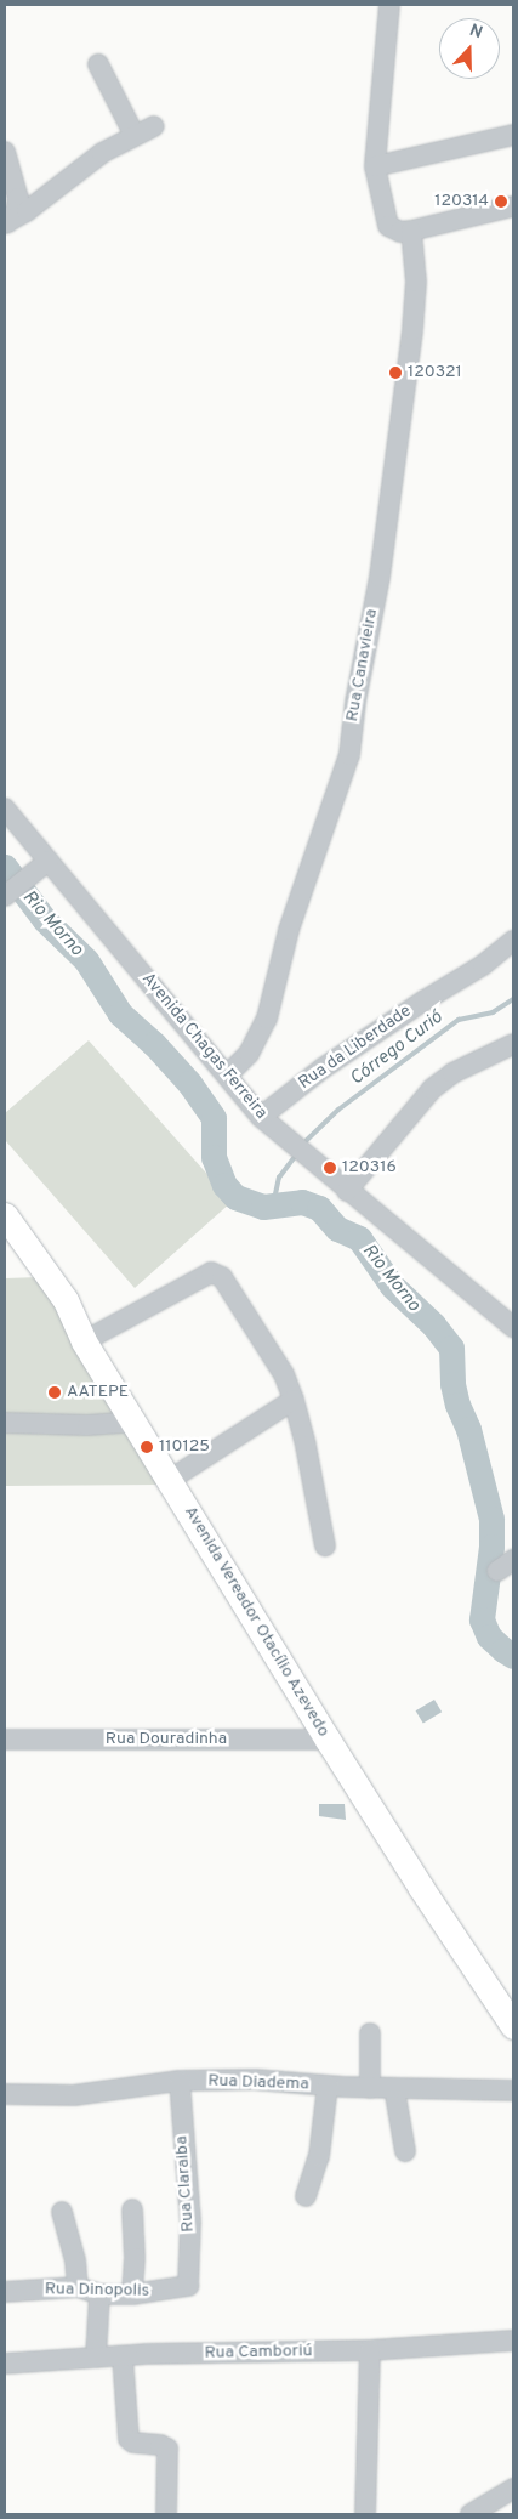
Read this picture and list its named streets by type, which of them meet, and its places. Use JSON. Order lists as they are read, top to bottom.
{
  "streets": {
    "main road": ["Avenida Vereador Otacílio Azevedo"],
    "street": [
      "Rua Canavieira",
      "Avenida Chagas Ferreira",
      "Rua da Liberdade",
      "Rua Douradinha",
      "Rua Diadema",
      "Rua Claraiba",
      "Rua Dinopolis",
      "Rua Camboriú"
    ]
  },
  "crossings": [
    ["Rua Canavieira", "Avenida Chagas Ferreira"],
    ["Avenida Chagas Ferreira", "Rua da Liberdade"],
    ["Avenida Vereador Otacílio Azevedo", "Rua Douradinha"],
    ["Rua Diadema", "Rua Claraiba"],
    ["Rua Claraiba", "Rua Dinopolis"]
  ],
  "water": ["Rio Morno", "Córrego Curió"],
  "places": [
    "120314",
    "120321",
    "120316",
    "AATEPE",
    "110125"
  ],
  "north": "top"
}
